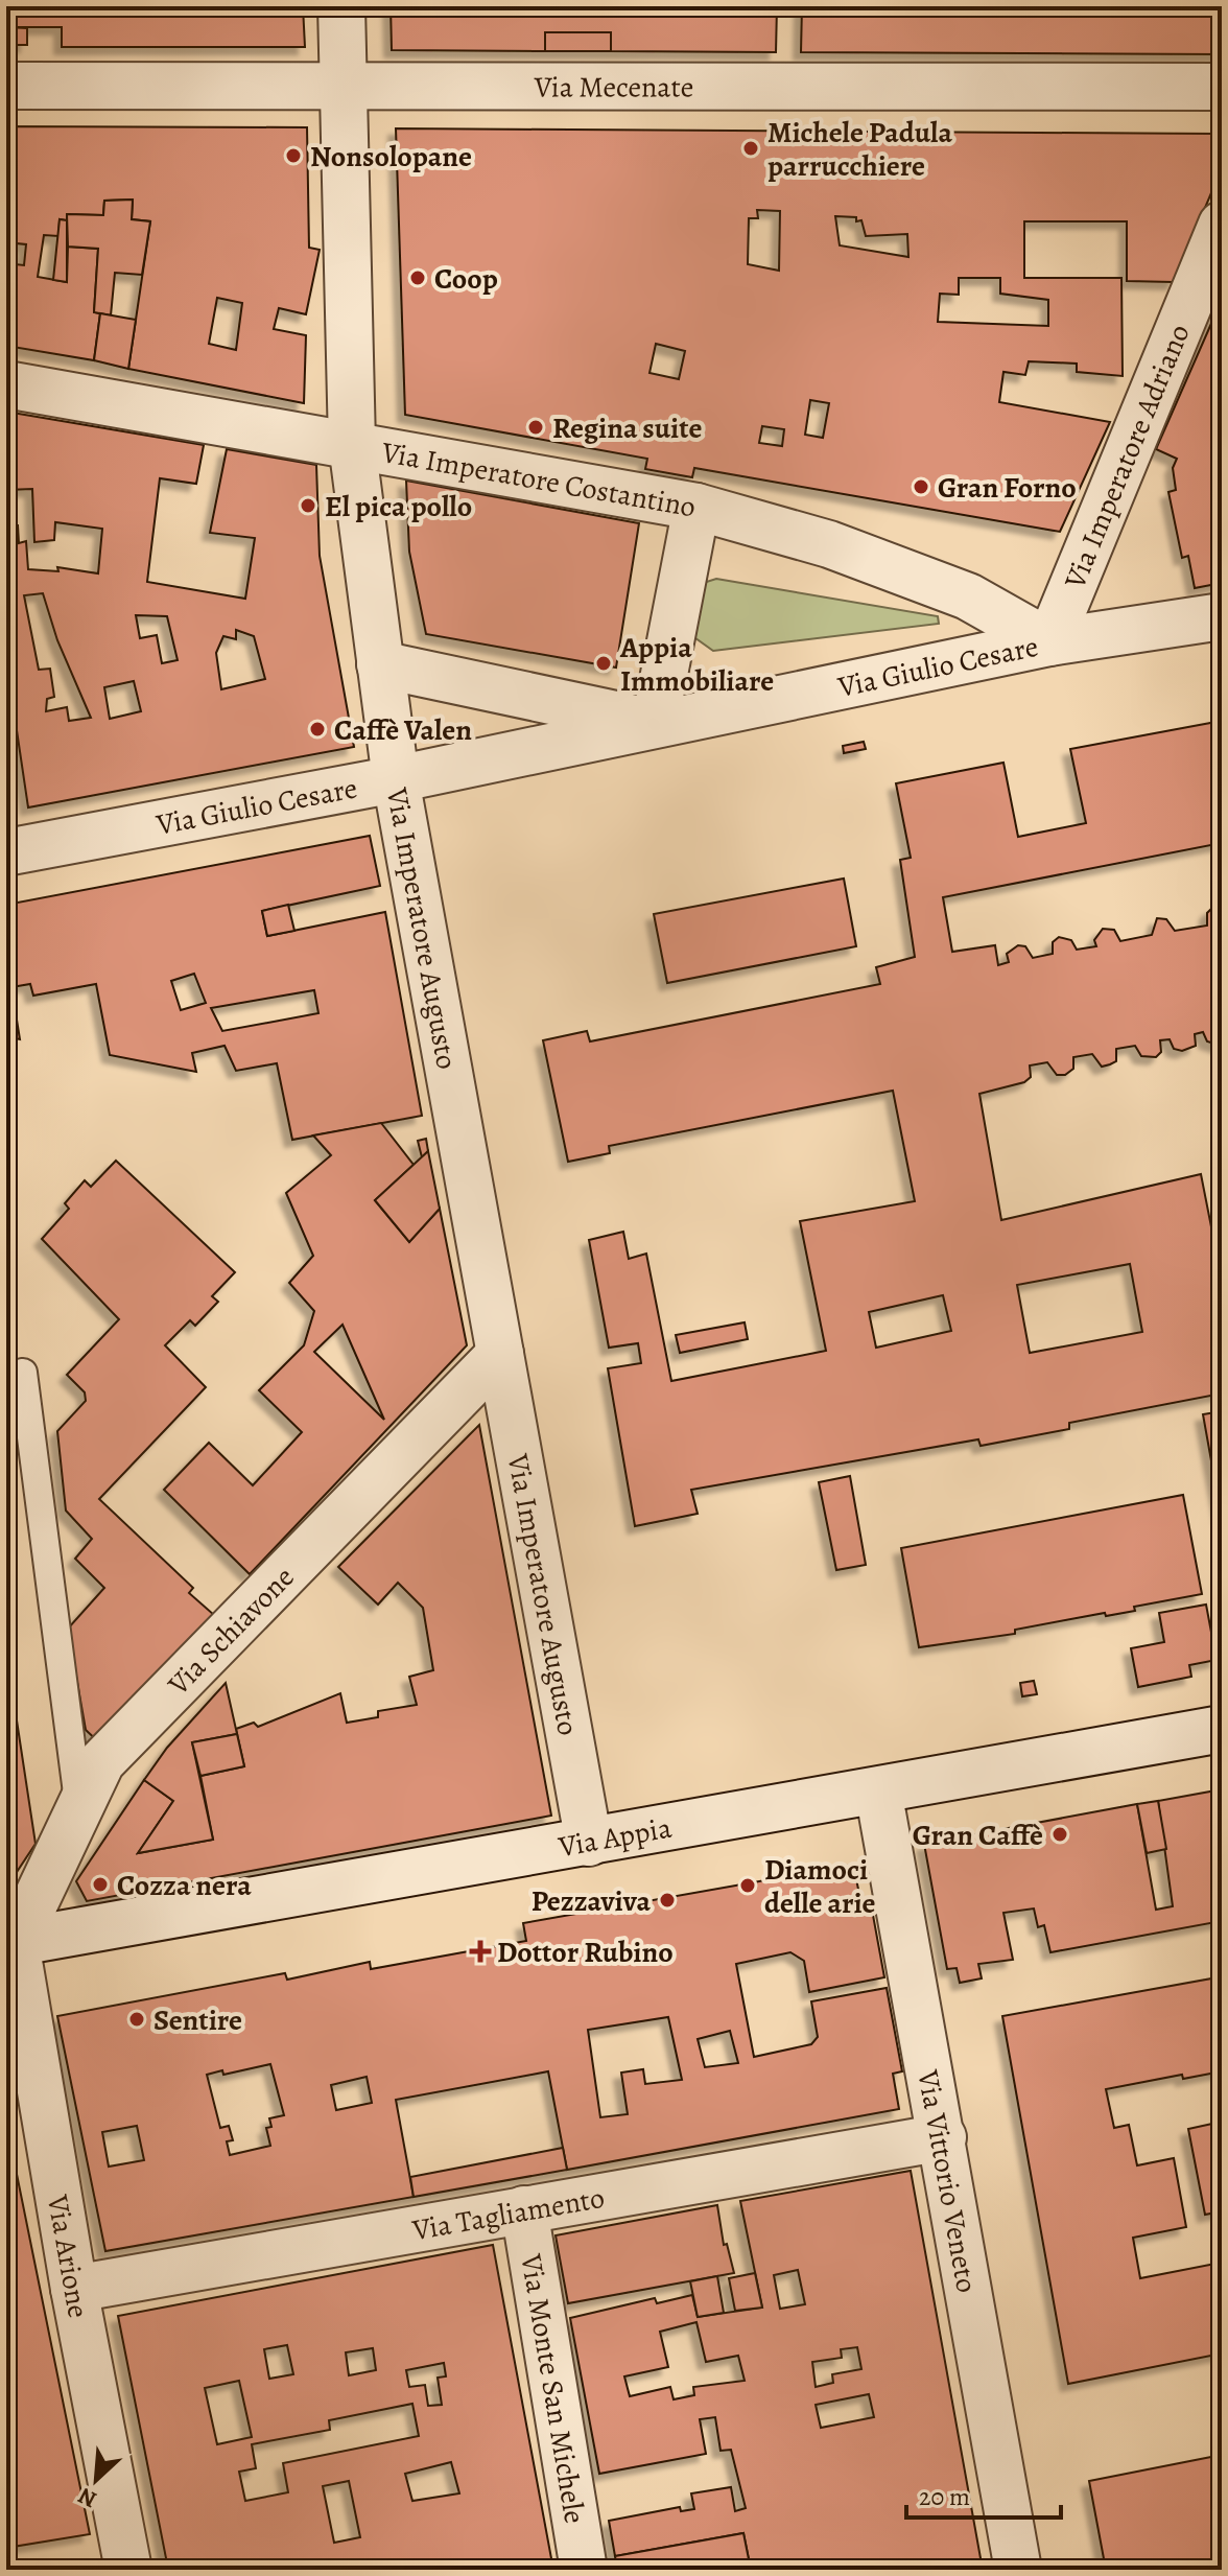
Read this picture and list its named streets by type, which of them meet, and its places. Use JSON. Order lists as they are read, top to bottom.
{
  "streets": {
    "street": [
      "Via Mecenate",
      "Via Imperatore Adriano",
      "Via Imperatore Costantino",
      "Via Giulio Cesare",
      "Via Imperatore Augusto",
      "Via Schiavone",
      "Via Appia",
      "Via Vittorio Veneto",
      "Via Tagliamento",
      "Via Arione",
      "Via Monte San Michele"
    ]
  },
  "crossings": [
    ["Via Mecenate", "Via Imperatore Augusto"],
    ["Via Imperatore Adriano", "Via Imperatore Costantino"],
    ["Via Imperatore Adriano", "Via Giulio Cesare"],
    ["Via Imperatore Costantino", "Via Giulio Cesare"],
    ["Via Imperatore Costantino", "Via Imperatore Augusto"],
    ["Via Giulio Cesare", "Via Imperatore Augusto"],
    ["Via Imperatore Augusto", "Via Schiavone"],
    ["Via Imperatore Augusto", "Via Appia"],
    ["Via Schiavone", "Via Appia"],
    ["Via Schiavone", "Via Arione"],
    ["Via Appia", "Via Vittorio Veneto"],
    ["Via Appia", "Via Arione"],
    ["Via Vittorio Veneto", "Via Tagliamento"],
    ["Via Tagliamento", "Via Arione"],
    ["Via Tagliamento", "Via Monte San Michele"]
  ],
  "places": {
    "other": [
      "Michele Padula parrucchiere",
      "Nonsolopane",
      "Coop",
      "Regina suite",
      "Gran Forno",
      "El pica pollo",
      "Appia Immobiliare",
      "Caffè Valen",
      "Gran Caffè",
      "Cozza nera",
      "Diamoci delle arie",
      "Pezzaviva",
      "Sentire"
    ],
    "health": ["Dottor Rubino"]
  },
  "scale_bar": "20 m",
  "north": "bottom left"
}
